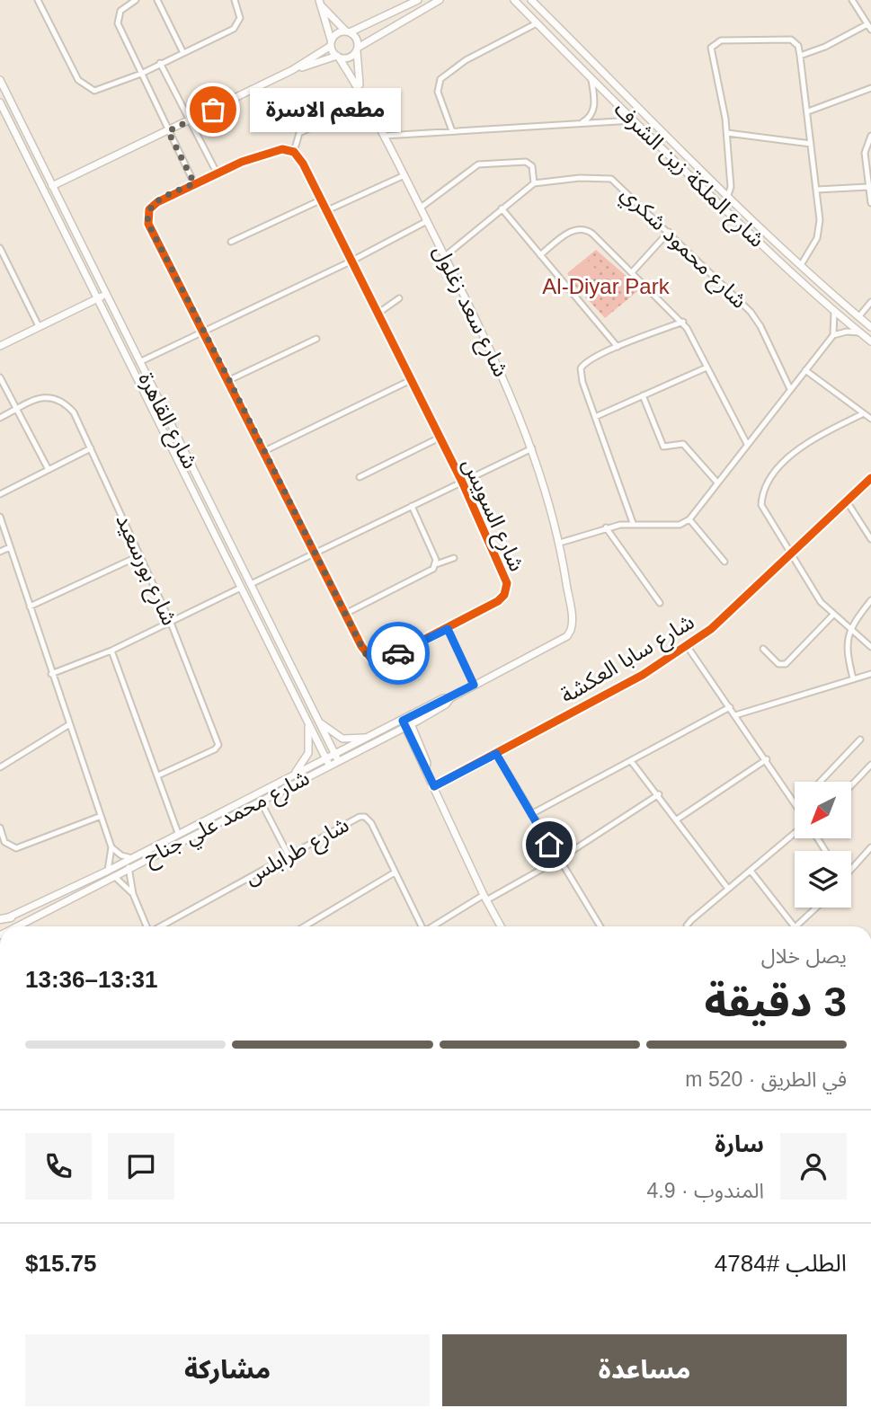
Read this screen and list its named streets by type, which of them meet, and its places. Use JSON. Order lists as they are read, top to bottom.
{
  "streets": {
    "main road": [
      "شارع الملكة زين الشرف",
      "شارع سعد زغلول",
      "شارع القاهرة",
      "شارع محمد علي جناح"
    ],
    "street": [
      "شارع محمود شكري",
      "شارع السويس",
      "شارع بورسعيد",
      "شارع سابا العكشة",
      "شارع طرابلس"
    ]
  },
  "crossings": [
    ["شارع سعد زغلول", "شارع محمد علي جناح"],
    ["شارع القاهرة", "شارع محمد علي جناح"]
  ],
  "parks": ["Al-Diyar Park"],
  "places": ["مطعم الاسرة"],
  "north": "bottom left",
  "page": {
    "bubble": "مطعم الاسرة",
    "heading": ["3 دقيقة", "يصل خلال", "13:31–13:36"],
    "panel": [
      "سارة",
      "المندوب · 4.9",
      "الطلب #4784",
      "$15.75"
    ],
    "bar": "في الطريق · 520 m",
    "buttons": ["مساعدة", "مشاركة"]
  }
}
